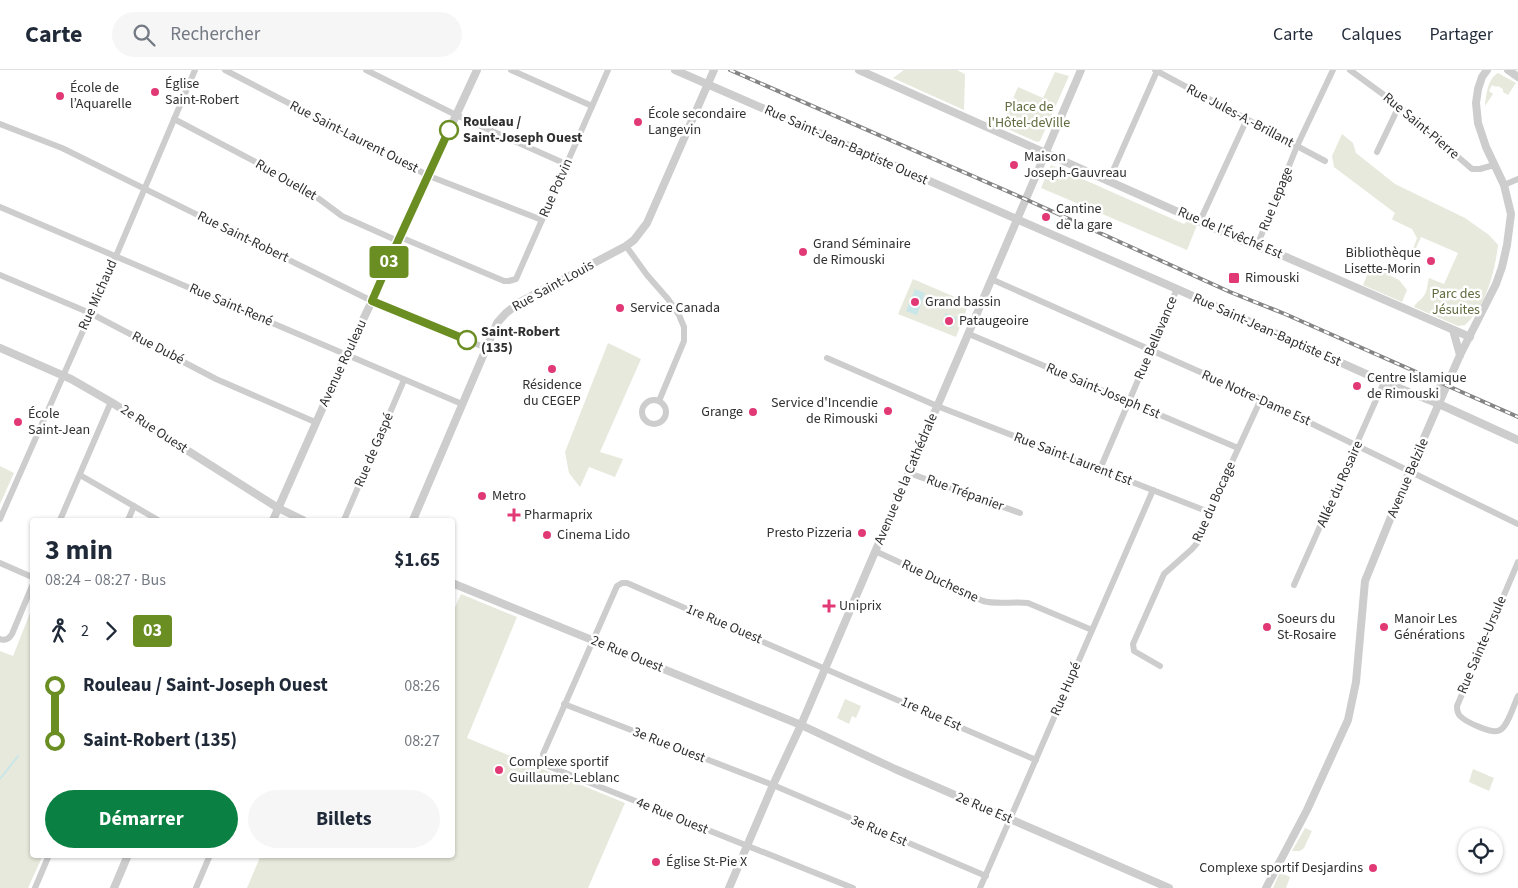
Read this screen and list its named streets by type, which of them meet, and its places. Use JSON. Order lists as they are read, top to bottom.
{
  "streets": {
    "street": [
      "Rue Jules-A.-Brillant",
      "Rue Saint-Pierre",
      "Rue Saint-Laurent Ouest",
      "Rue Saint-Jean-Baptiste Ouest",
      "Rue Ouellet",
      "Rue Potvin",
      "Rue Lepage",
      "Rue de l'Évêché Est",
      "Rue Saint-Robert",
      "Rue Saint-Louis",
      "Rue Michaud",
      "Rue Saint-René",
      "Rue Saint-Jean-Baptiste Est",
      "Rue Bellavance",
      "Rue Dubé",
      "Avenue Rouleau",
      "Rue Saint-Joseph Est",
      "Rue Notre-Dame Est",
      "2e Rue Ouest",
      "Rue de Gaspé",
      "Rue Saint-Laurent Est",
      "Avenue Belzile",
      "Avenue de la Cathédrale",
      "Allée du Rosaire",
      "Rue Trépanier",
      "Rue du Bocage",
      "Rue Duchesne",
      "1re Rue Ouest",
      "Rue Sainte-Ursule",
      "Rue Hupé",
      "1re Rue Est",
      "3e Rue Ouest",
      "2e Rue Est",
      "4e Rue Ouest",
      "3e Rue Est"
    ]
  },
  "crossings": [
    ["Rue Jules-A.-Brillant", "Rue Lepage"],
    ["Rue Saint-Pierre", "Avenue Belzile"],
    ["Rue Saint-Laurent Ouest", "Rue Potvin"],
    ["Rue Saint-Laurent Ouest", "Avenue Rouleau"],
    ["Rue Saint-Jean-Baptiste Ouest", "Rue Saint-Louis"],
    ["Rue Saint-Jean-Baptiste Ouest", "Rue Saint-Jean-Baptiste Est"],
    ["Rue Saint-Jean-Baptiste Ouest", "Avenue de la Cathédrale"],
    ["Rue Ouellet", "Rue Potvin"],
    ["Rue Ouellet", "Rue Michaud"],
    ["Rue Ouellet", "Avenue Rouleau"],
    ["Rue Lepage", "Rue de l'Évêché Est"],
    ["Rue de l'Évêché Est", "Avenue Belzile"],
    ["Rue de l'Évêché Est", "Avenue de la Cathédrale"],
    ["Rue Saint-Robert", "Rue Saint-Louis"],
    ["Rue Saint-Robert", "Rue Michaud"],
    ["Rue Saint-Robert", "Avenue Rouleau"],
    ["Rue Saint-Louis", "Rue Saint-René"],
    ["Rue Michaud", "Rue Saint-René"],
    ["Rue Michaud", "Rue Dubé"],
    ["Rue Michaud", "2e Rue Ouest"],
    ["Rue Saint-René", "Avenue Rouleau"],
    ["Rue Saint-René", "Rue de Gaspé"],
    ["Rue Saint-Jean-Baptiste Est", "Rue Bellavance"],
    ["Rue Saint-Jean-Baptiste Est", "Avenue Belzile"],
    ["Rue Saint-Jean-Baptiste Est", "Avenue de la Cathédrale"],
    ["Rue Saint-Jean-Baptiste Est", "Allée du Rosaire"],
    ["Rue Bellavance", "Rue Saint-Joseph Est"],
    ["Rue Bellavance", "Rue Notre-Dame Est"],
    ["Rue Bellavance", "Rue Saint-Laurent Est"],
    ["Rue Dubé", "Avenue Rouleau"],
    ["Avenue Rouleau", "2e Rue Ouest"],
    ["Rue Saint-Joseph Est", "Avenue de la Cathédrale"],
    ["Rue Saint-Joseph Est", "Rue du Bocage"],
    ["Rue Notre-Dame Est", "Avenue Belzile"],
    ["Rue Notre-Dame Est", "Avenue de la Cathédrale"],
    ["Rue Notre-Dame Est", "Allée du Rosaire"],
    ["Rue Notre-Dame Est", "Rue du Bocage"],
    ["2e Rue Ouest", "Avenue de la Cathédrale"],
    ["2e Rue Ouest", "1re Rue Ouest"],
    ["2e Rue Ouest", "2e Rue Est"],
    ["Rue Saint-Laurent Est", "Avenue de la Cathédrale"],
    ["Rue Saint-Laurent Est", "Rue du Bocage"],
    ["Rue Saint-Laurent Est", "Rue Hupé"],
    ["Avenue de la Cathédrale", "Rue Trépanier"],
    ["Avenue de la Cathédrale", "Rue Duchesne"],
    ["Avenue de la Cathédrale", "1re Rue Ouest"],
    ["Avenue de la Cathédrale", "1re Rue Est"],
    ["Avenue de la Cathédrale", "3e Rue Ouest"],
    ["Avenue de la Cathédrale", "2e Rue Est"],
    ["Avenue de la Cathédrale", "4e Rue Ouest"],
    ["Avenue de la Cathédrale", "3e Rue Est"],
    ["Rue Duchesne", "Rue Hupé"],
    ["1re Rue Ouest", "1re Rue Est"],
    ["Rue Hupé", "1re Rue Est"],
    ["Rue Hupé", "2e Rue Est"],
    ["Rue Hupé", "3e Rue Est"],
    ["3e Rue Ouest", "4e Rue Ouest"],
    ["3e Rue Ouest", "3e Rue Est"]
  ],
  "parks": ["Place de l'Hôtel-deVille", "Parc des Jésuites"],
  "places": {
    "other": [
      "Église Saint-Robert",
      "École de l’Aquarelle",
      "École secondaire Langevin",
      "Rouleau / Saint-Joseph Ouest",
      "Maison Joseph-Gauvreau",
      "Cantine de la gare",
      "Grand Séminaire de Rimouski",
      "Bibliothèque Lisette-Morin",
      "Grand bassin",
      "Service Canada",
      "Pataugeoire",
      "Saint-Robert (135)",
      "Résidence du CEGEP",
      "Centre Islamique de Rimouski",
      "Service d'Incendie de Rimouski",
      "Grange",
      "École Saint-Jean",
      "Metro",
      "Presto Pizzeria",
      "Cinema Lido",
      "Soeurs du St-Rosaire",
      "Manoir Les Générations",
      "Complexe sportif Guillaume-Leblanc",
      "Église St-Pie X",
      "Complexe sportif Desjardins"
    ],
    "transit": ["Rimouski"],
    "health": ["Pharmaprix", "Uniprix"]
  },
  "lines": ["bus line 03"],
  "page": {
    "header": "Carte",
    "search": "Rechercher",
    "nav": ["Carte", "Calques", "Partager"],
    "on_map": "03",
    "heading": ["3 min", "08:24 – 08:27 · Bus", "$1.65"],
    "legs": ["2", "03"],
    "list": [
      {
        "name": "Rouleau / Saint-Joseph Ouest",
        "value": "08:26"
      },
      {
        "name": "Saint-Robert (135)",
        "value": "08:27"
      }
    ],
    "buttons": ["Démarrer", "Billets"]
  }
}
